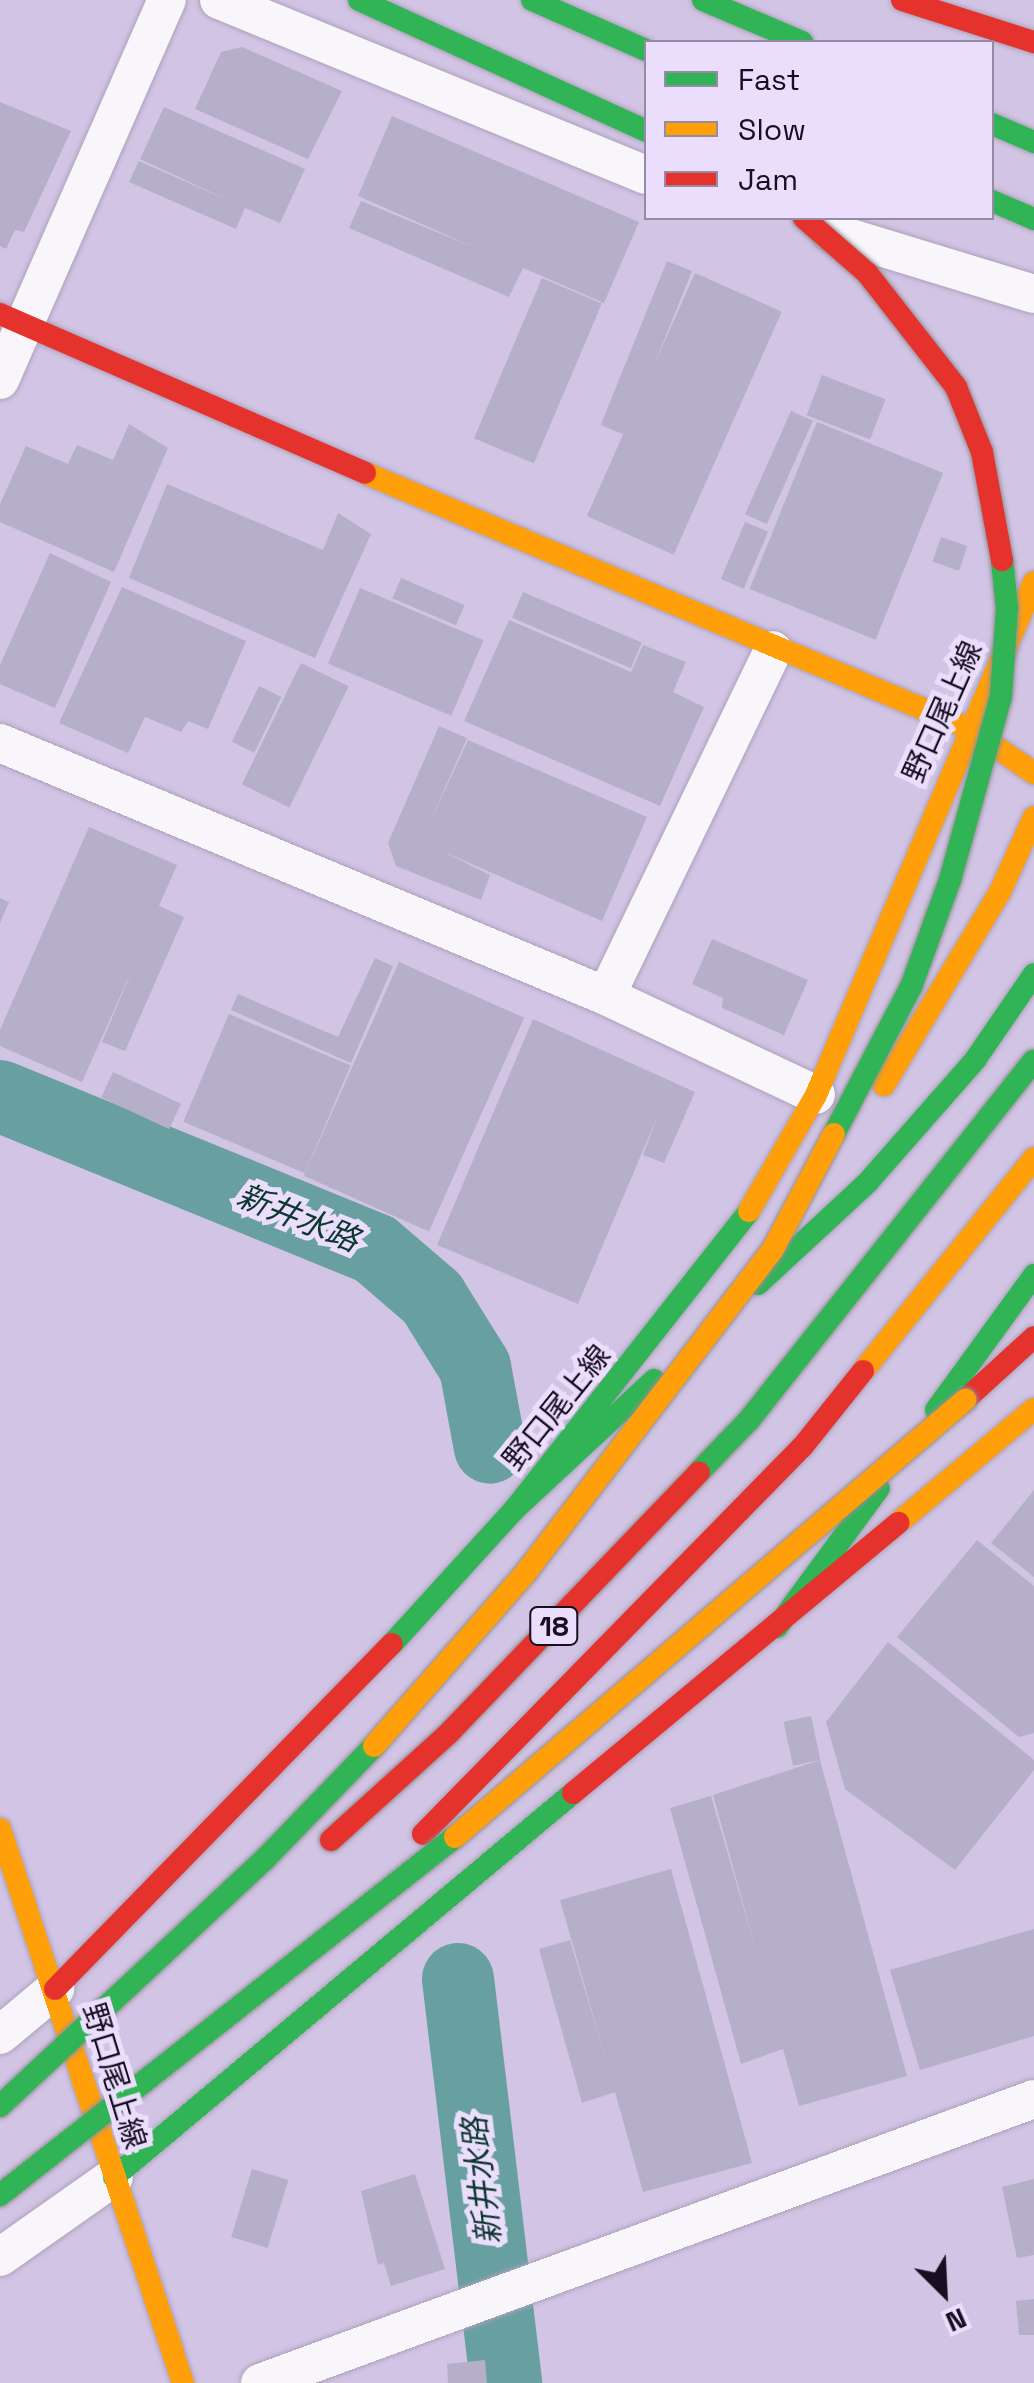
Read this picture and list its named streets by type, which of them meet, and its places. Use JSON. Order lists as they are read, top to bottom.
{
  "streets": {
    "main road": ["野口尾上線", "18"]
  },
  "water": ["新井水路"],
  "legend": ["Fast", "Slow", "Jam"],
  "north": "bottom right"
}
